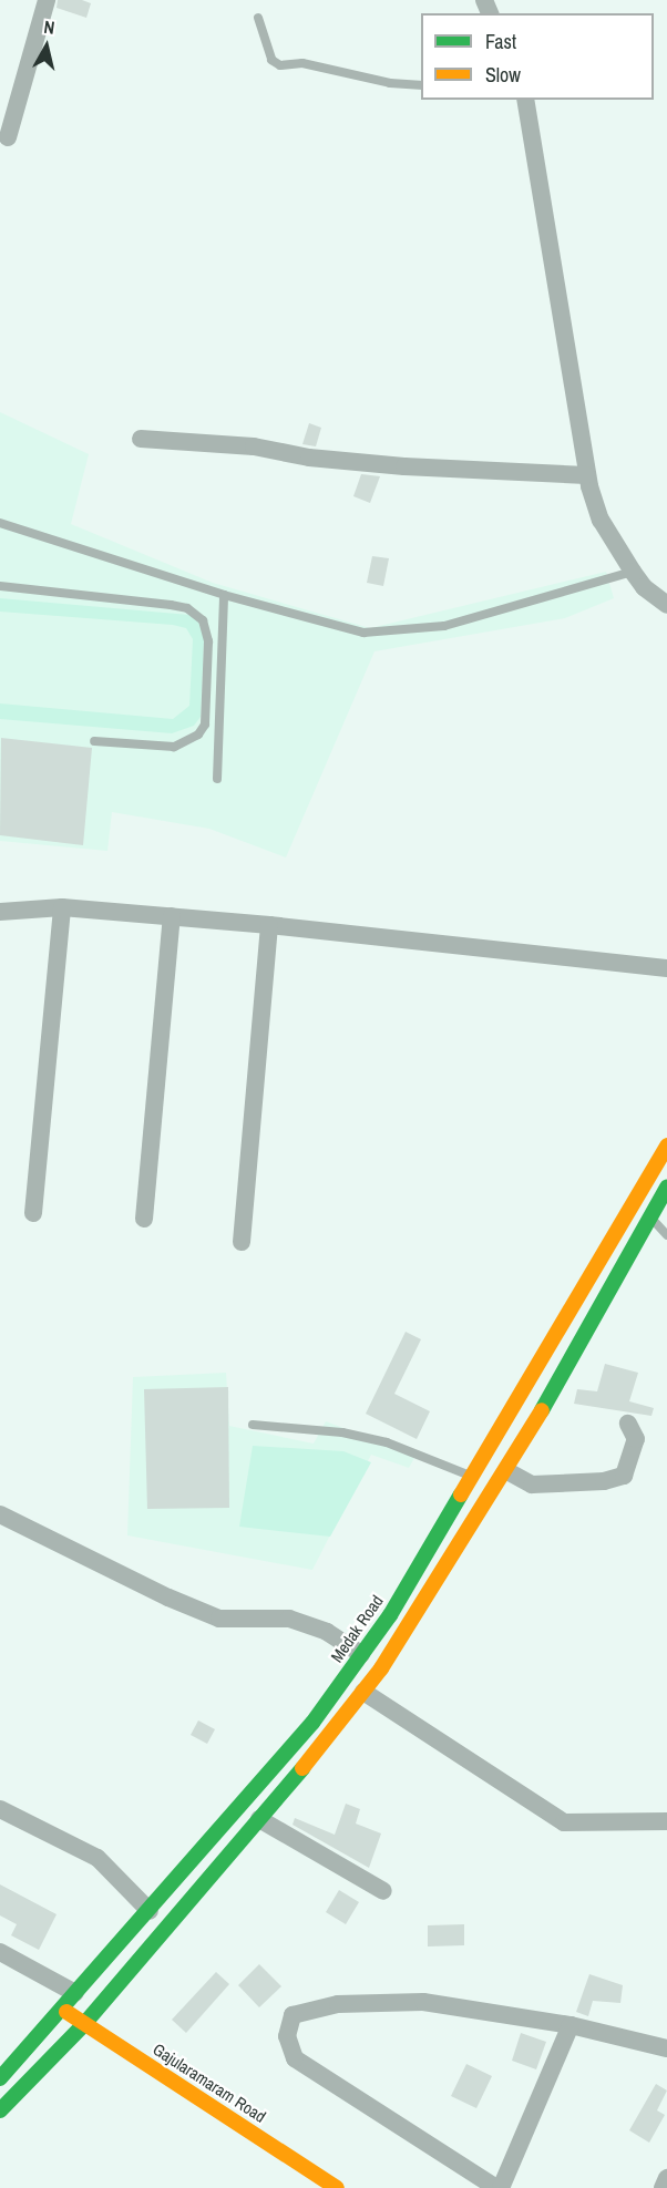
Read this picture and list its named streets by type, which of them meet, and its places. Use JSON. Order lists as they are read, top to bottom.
{
  "streets": {
    "main road": ["Medak Road", "Gajularamaram Road"]
  },
  "crossings": [
    ["Medak Road", "Gajularamaram Road"]
  ],
  "legend": ["Fast", "Slow"],
  "north": "top"
}
